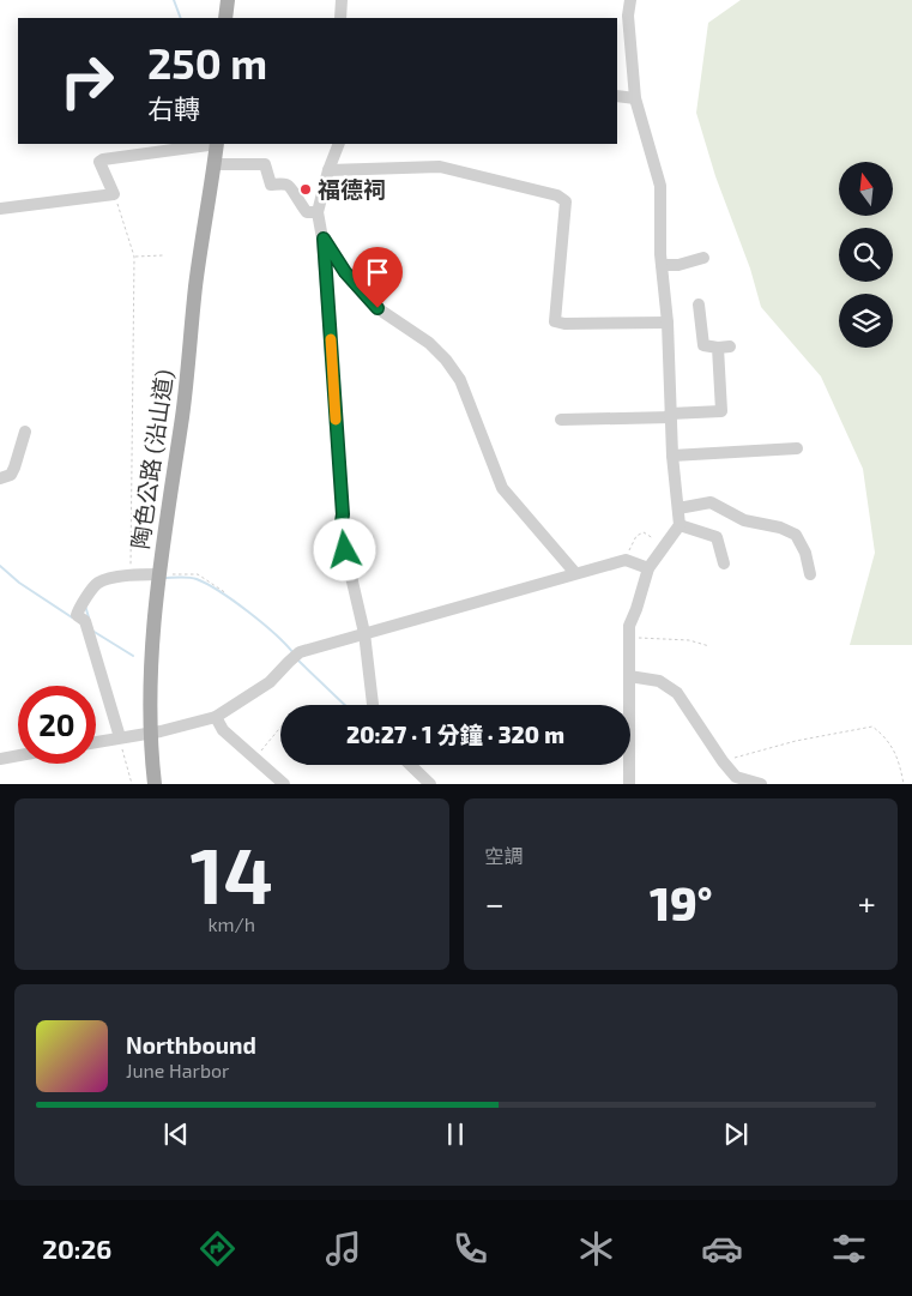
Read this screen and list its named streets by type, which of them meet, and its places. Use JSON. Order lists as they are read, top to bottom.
{
  "streets": {
    "main road": ["陶色公路 (沿山道)"]
  },
  "places": ["福德祠"],
  "north": "top",
  "page": {
    "turn": ["250 m", "右轉"],
    "limit": "20",
    "trip": "20:27 · 1 分鐘 · 320 m",
    "tile": [
      ["14", "km/h"],
      "空調"
    ],
    "heat": ["−", "19°", "+"],
    "song": ["Northbound", "June Harbor"],
    "tabs": "20:26"
  }
}
